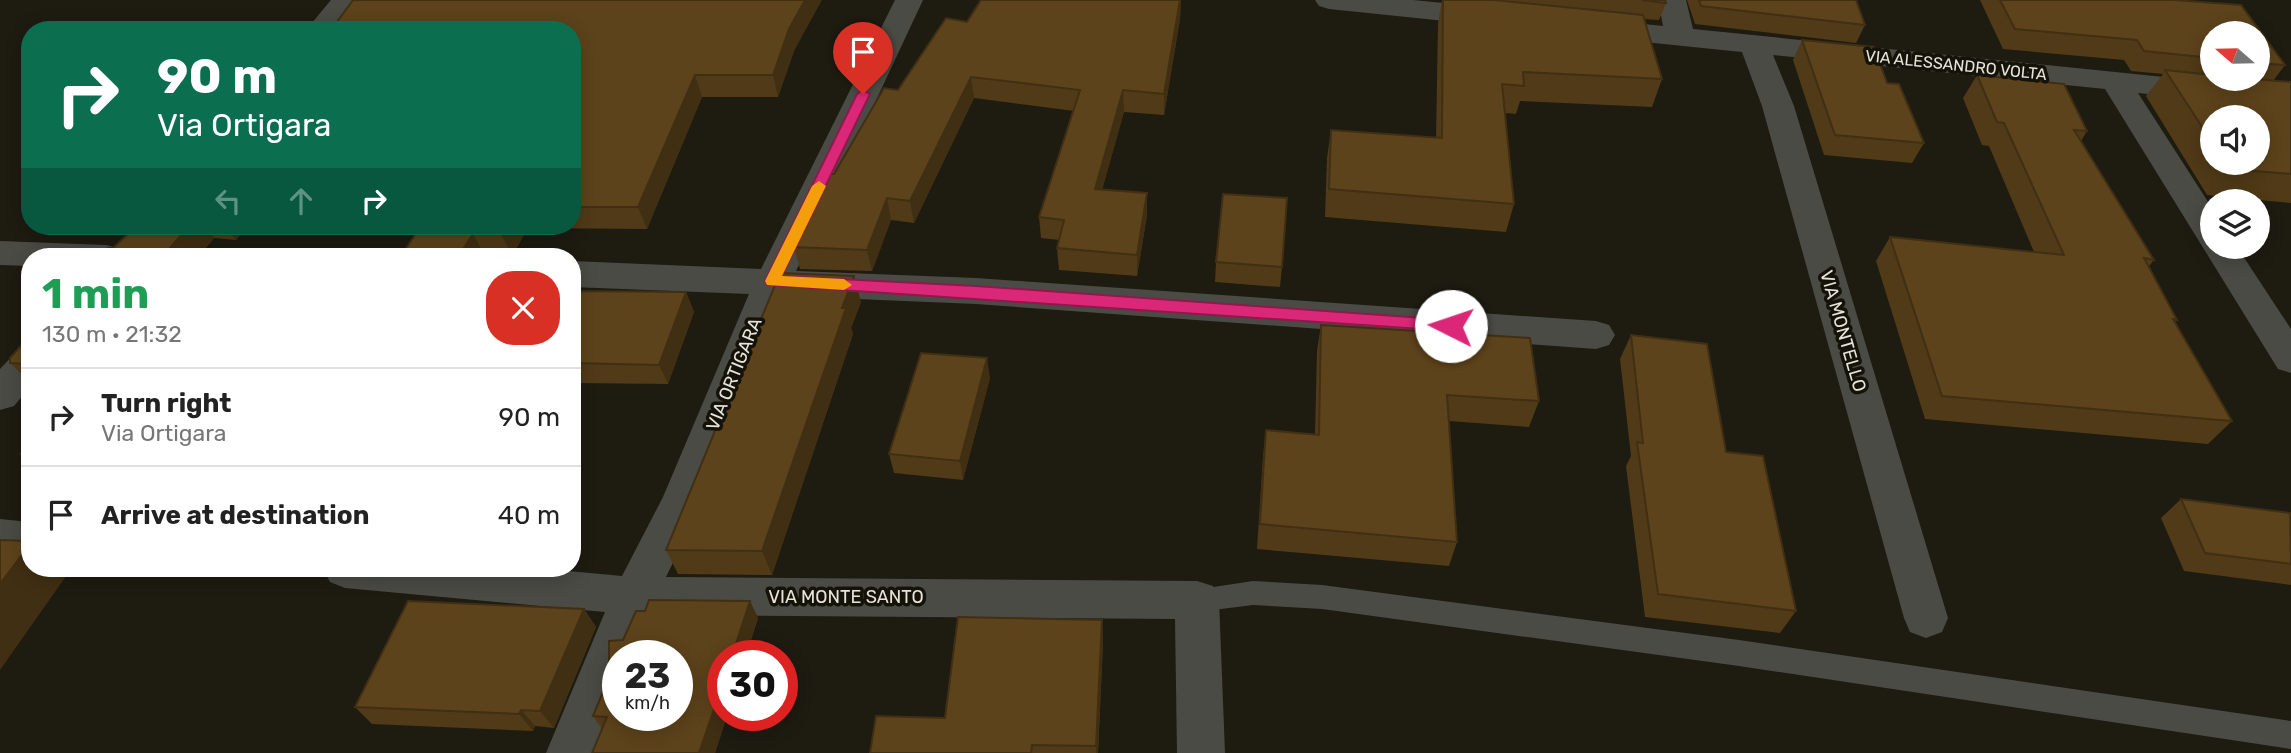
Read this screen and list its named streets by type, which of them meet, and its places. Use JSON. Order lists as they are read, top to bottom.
{
  "streets": {
    "street": [
      "VIA ALESSANDRO VOLTA",
      "VIA MONTELLO",
      "VIA ORTIGARA",
      "VIA MONTE SANTO"
    ]
  },
  "crossings": [
    ["VIA ALESSANDRO VOLTA", "VIA MONTELLO"],
    ["VIA ORTIGARA", "VIA MONTE SANTO"]
  ],
  "north": "left",
  "page": {
    "turn": ["90 m", "Via Ortigara"],
    "heading": ["1 min", "130 m · 21:32"],
    "list": [
      {
        "name": "Turn right",
        "note": "Via Ortigara",
        "value": "90 m"
      },
      {
        "name": "Arrive at destination",
        "value": "40 m"
      }
    ],
    "speed": "23 km/h",
    "limit": "30"
  }
}
